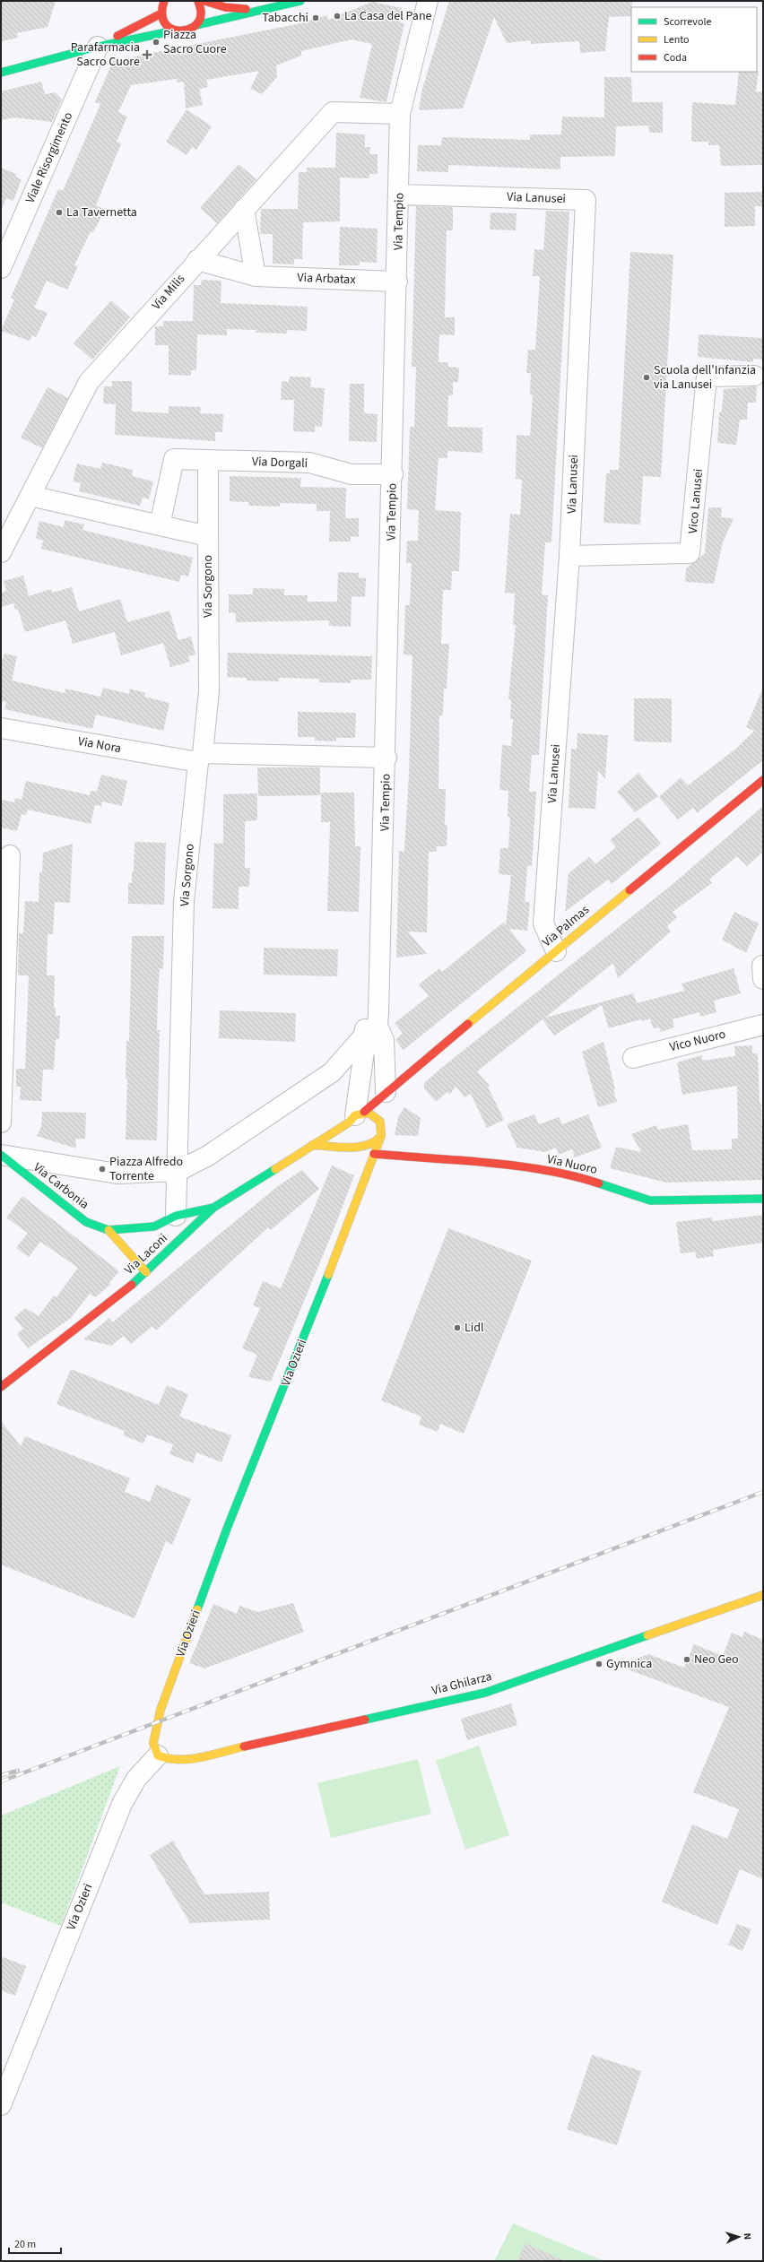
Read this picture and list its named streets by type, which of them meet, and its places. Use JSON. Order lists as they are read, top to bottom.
{
  "streets": {
    "street": [
      "Viale Risorgimento",
      "Via Lanusei",
      "Via Tempio",
      "Via Arbatax",
      "Via Milis",
      "Via Dorgali",
      "Vico Lanusei",
      "Via Sorgono",
      "Via Nora",
      "Via Palmas",
      "Vico Nuoro",
      "Via Nuoro",
      "Via Carbonia",
      "Via Laconi",
      "Via Ozieri",
      "Via Ghilarza"
    ]
  },
  "crossings": [
    ["Via Lanusei", "Via Tempio"],
    ["Via Lanusei", "Vico Lanusei"],
    ["Via Lanusei", "Via Palmas"],
    ["Via Tempio", "Via Arbatax"],
    ["Via Tempio", "Via Milis"],
    ["Via Tempio", "Via Dorgali"],
    ["Via Tempio", "Via Nora"],
    ["Via Tempio", "Via Palmas"],
    ["Via Arbatax", "Via Milis"],
    ["Via Sorgono", "Via Nora"],
    ["Via Sorgono", "Via Carbonia"],
    ["Via Nuoro", "Via Ozieri"],
    ["Via Carbonia", "Via Laconi"],
    ["Via Ozieri", "Via Ghilarza"]
  ],
  "places": {
    "other": [
      "La Casa del Pane",
      "Tabacchi",
      "Piazza Sacro Cuore",
      "La Tavernetta",
      "Scuola dell'Infanzia via Lanusei",
      "Piazza Alfredo Torrente",
      "Lidl",
      "Neo Geo",
      "Gymnica"
    ],
    "health": ["Parafarmacia Sacro Cuore"]
  },
  "legend": ["Scorrevole", "Lento", "Coda"],
  "scale_bar": "20 m",
  "north": "right"
}
